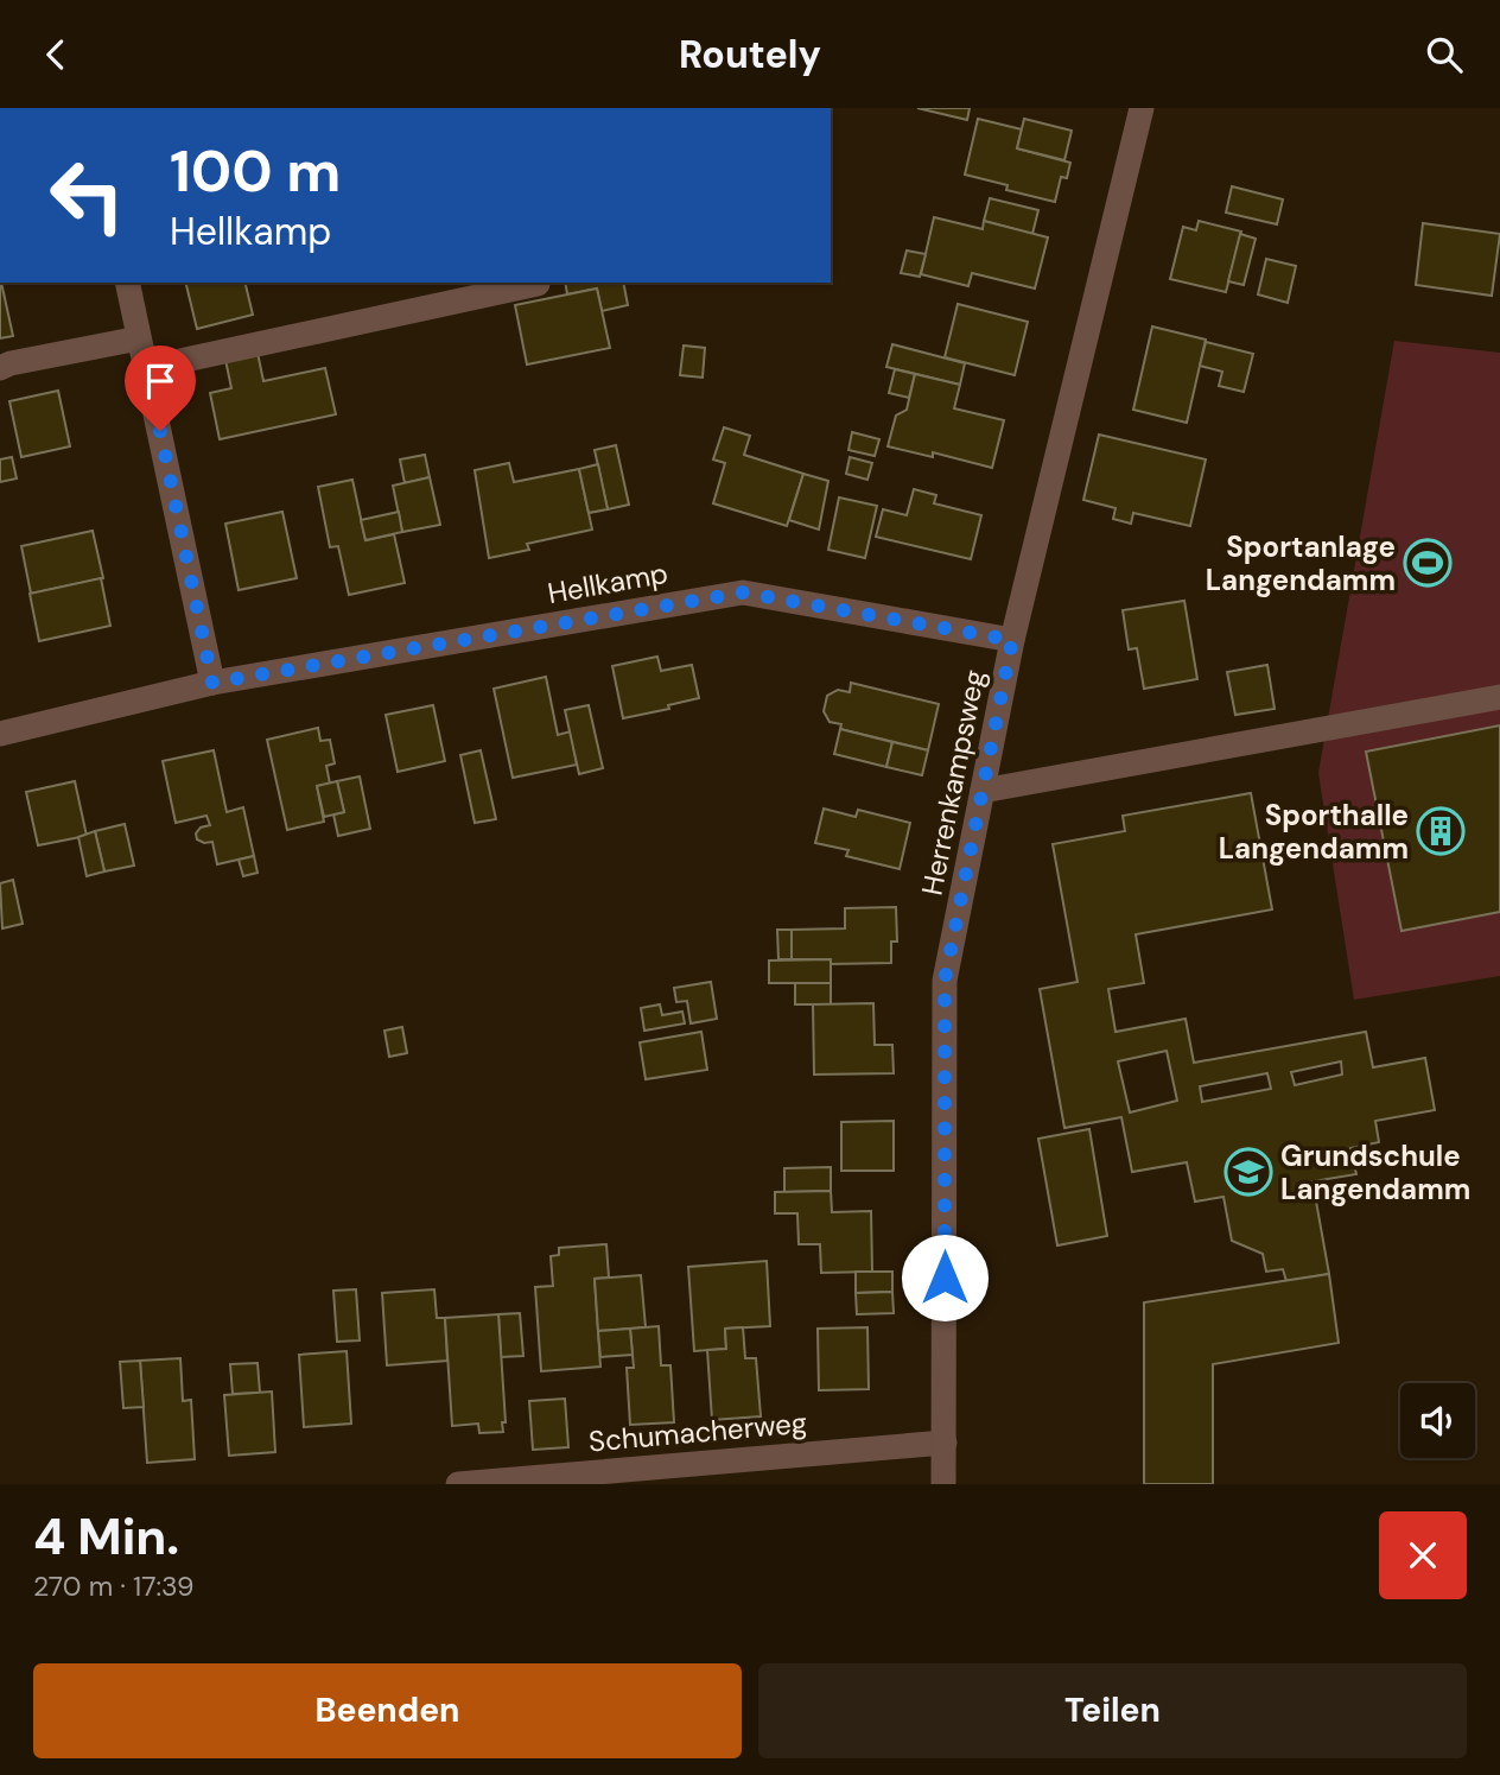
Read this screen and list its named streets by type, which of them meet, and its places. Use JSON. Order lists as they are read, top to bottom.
{
  "streets": {
    "street": ["Hellkamp", "Herrenkampsweg", "Schumacherweg"]
  },
  "crossings": [
    ["Hellkamp", "Herrenkampsweg"],
    ["Herrenkampsweg", "Schumacherweg"]
  ],
  "places": {
    "sports": ["Sportanlage Langendamm"],
    "building": ["Sporthalle Langendamm"],
    "school or university": ["Grundschule Langendamm"]
  },
  "page": {
    "header": "Routely",
    "turn": ["100 m", "Hellkamp"],
    "heading": ["4 Min.", "270 m · 17:39"],
    "buttons": ["Beenden", "Teilen"]
  }
}
